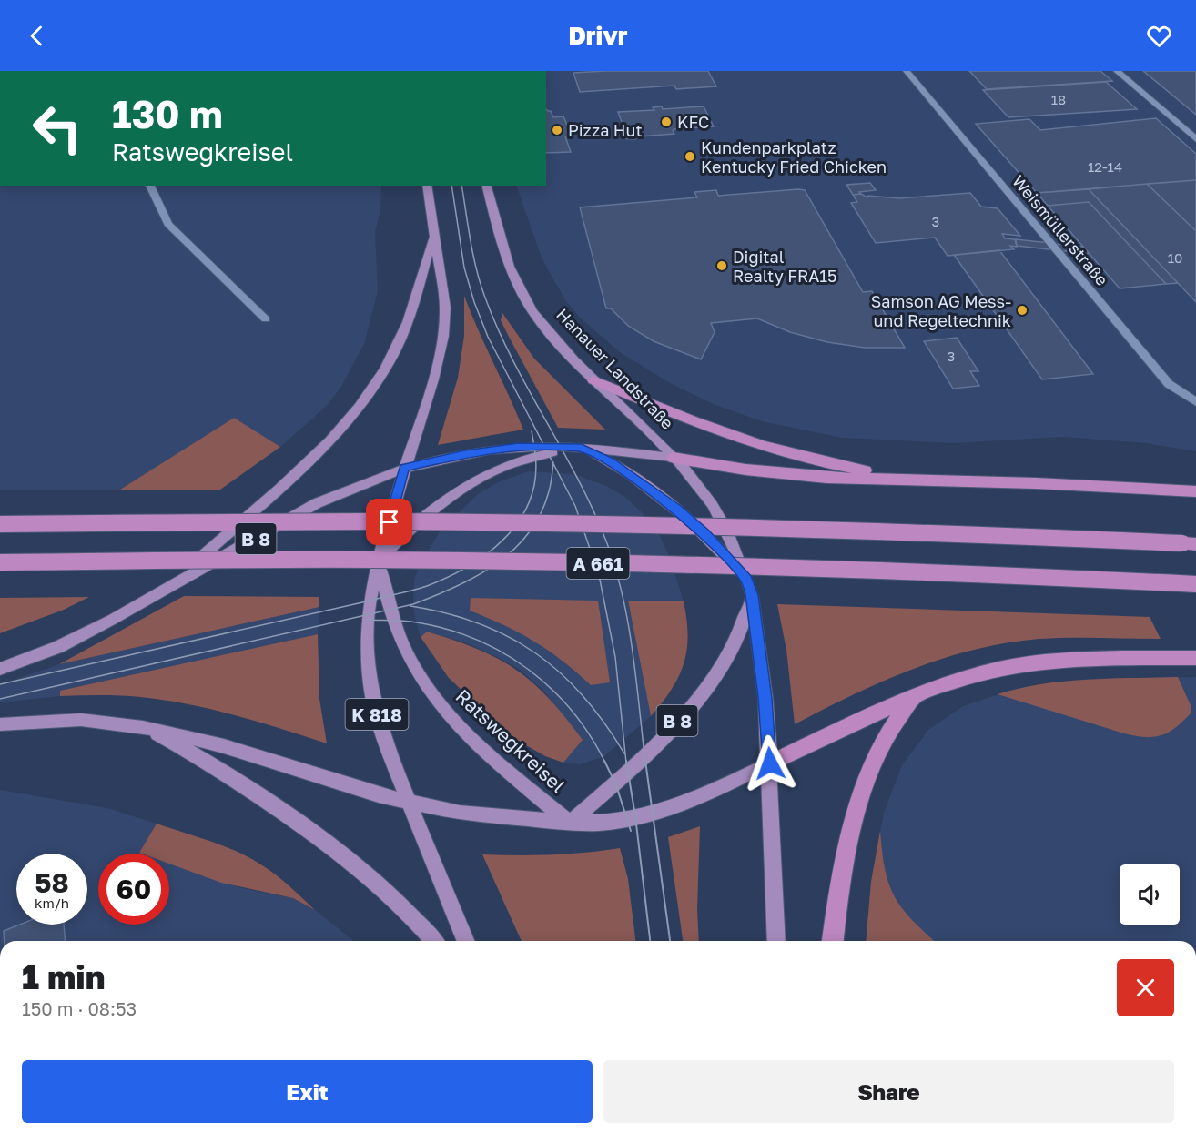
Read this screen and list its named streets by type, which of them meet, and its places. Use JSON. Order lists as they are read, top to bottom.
{
  "streets": {
    "highway": ["A 661"],
    "main road": [
      "Hanauer Landstraße",
      "B 8",
      "K 818",
      "Ratswegkreisel"
    ],
    "street": ["Weismüllerstraße"]
  },
  "crossings": [
    ["B 8", "K 818"],
    ["B 8", "Ratswegkreisel"],
    ["K 818", "Ratswegkreisel"]
  ],
  "places": [
    "KFC",
    "Pizza Hut",
    "Kundenparkplatz Kentucky Fried Chicken",
    "Digital Realty FRA15",
    "Samson AG Mess- und Regeltechnik"
  ],
  "house_numbers": [
    "18",
    "12-14",
    "3",
    "10",
    "3"
  ],
  "page": {
    "header": "Drivr",
    "turn": ["130 m", "Ratswegkreisel"],
    "speed": "58 km/h",
    "limit": "60",
    "heading": ["1 min", "150 m · 08:53"],
    "buttons": ["Exit", "Share"]
  }
}
